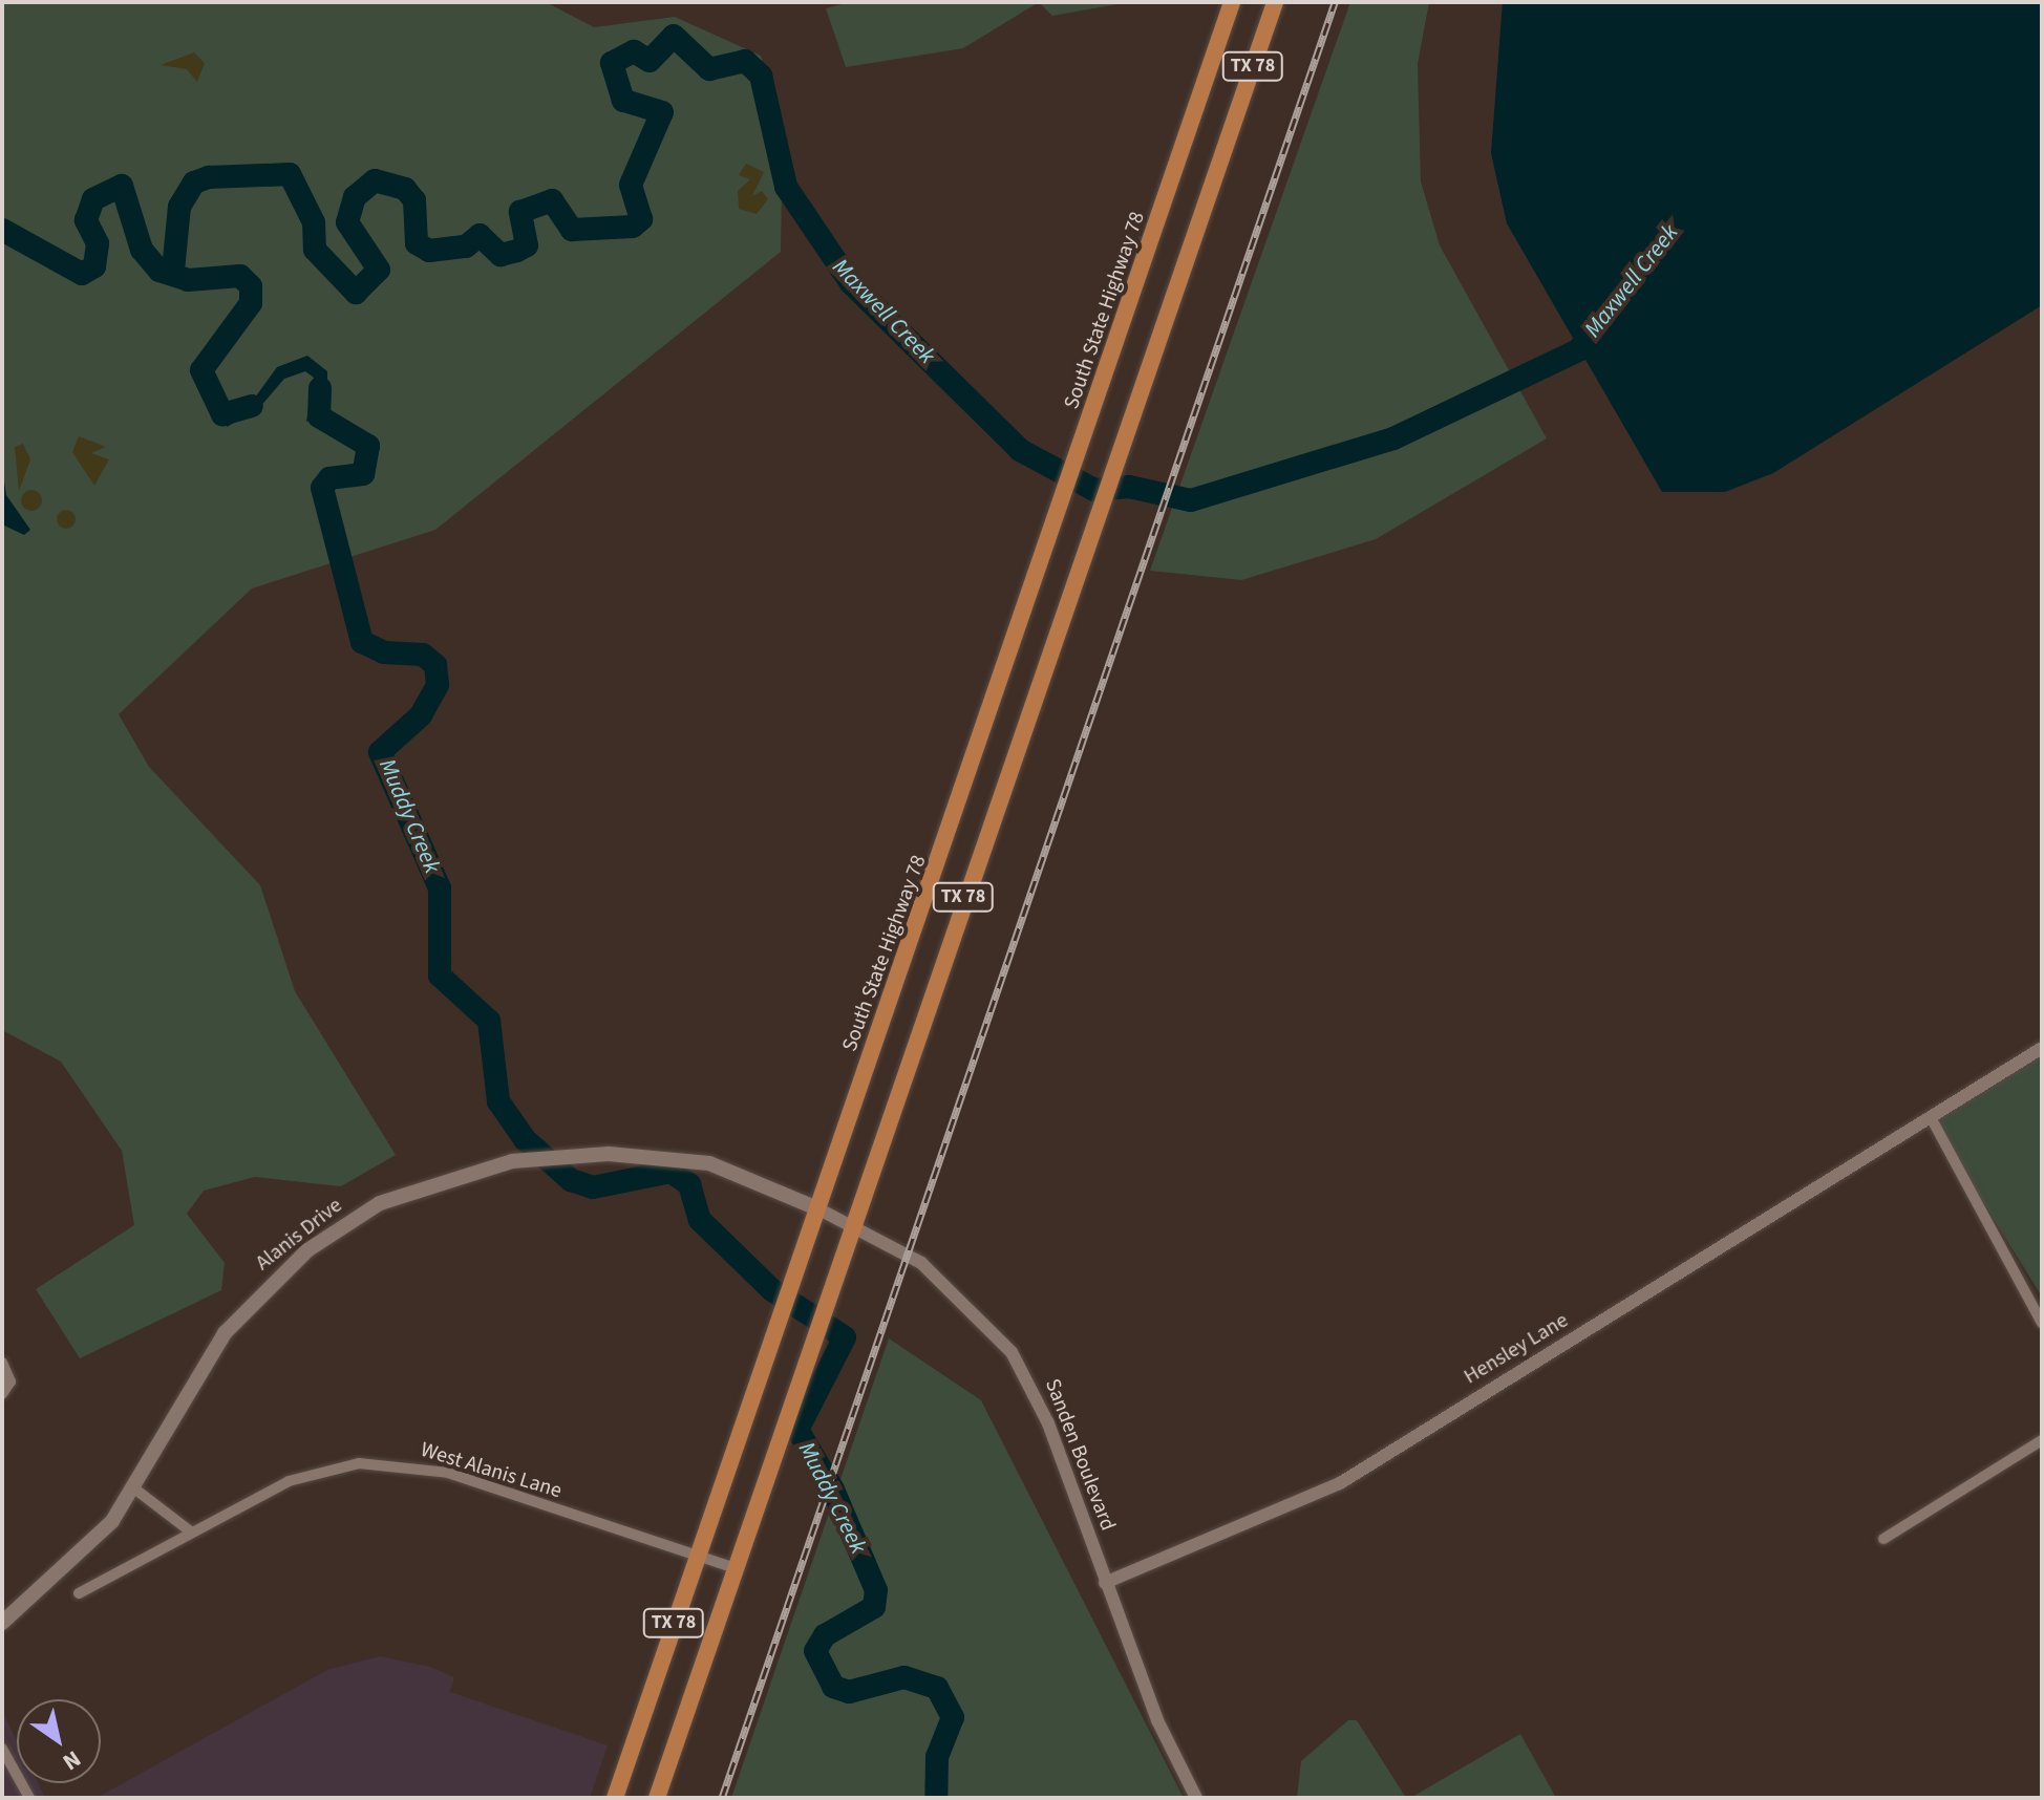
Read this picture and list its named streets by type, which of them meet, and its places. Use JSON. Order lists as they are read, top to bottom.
{
  "streets": {
    "main road": ["TX 78", "South State Highway 78", "Alanis Drive"],
    "street": ["Hensley Lane", "Sanden Boulevard", "West Alanis Lane"]
  },
  "crossings": [
    ["TX 78", "Sanden Boulevard"],
    ["TX 78", "West Alanis Lane"],
    ["South State Highway 78", "Alanis Drive"],
    ["South State Highway 78", "Sanden Boulevard"],
    ["South State Highway 78", "West Alanis Lane"],
    ["Alanis Drive", "Sanden Boulevard"],
    ["Hensley Lane", "Sanden Boulevard"]
  ],
  "water": ["Maxwell Creek", "Muddy Creek"],
  "north": "bottom right"
}
